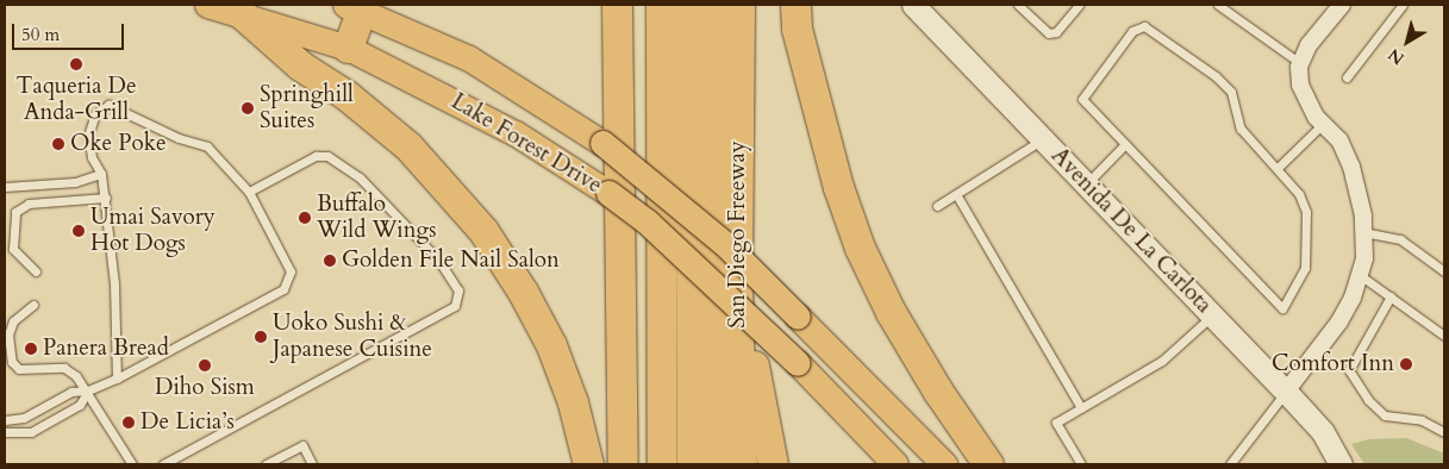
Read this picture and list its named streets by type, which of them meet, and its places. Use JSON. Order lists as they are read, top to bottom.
{
  "streets": {
    "highway": ["San Diego Freeway"],
    "main road": ["Lake Forest Drive", "Avenida De La Carlota"]
  },
  "places": [
    "Taqueria De Anda-Grill",
    "Springhill Suites",
    "Oke Poke",
    "Buffalo Wild Wings",
    "Umai Savory Hot Dogs",
    "Golden File Nail Salon",
    "Uoko Sushi & Japanese Cuisine",
    "Panera Bread",
    "Comfort Inn",
    "Diho Sism",
    "De Licia’s"
  ],
  "scale_bar": "50 m",
  "north": "bottom left"
}
